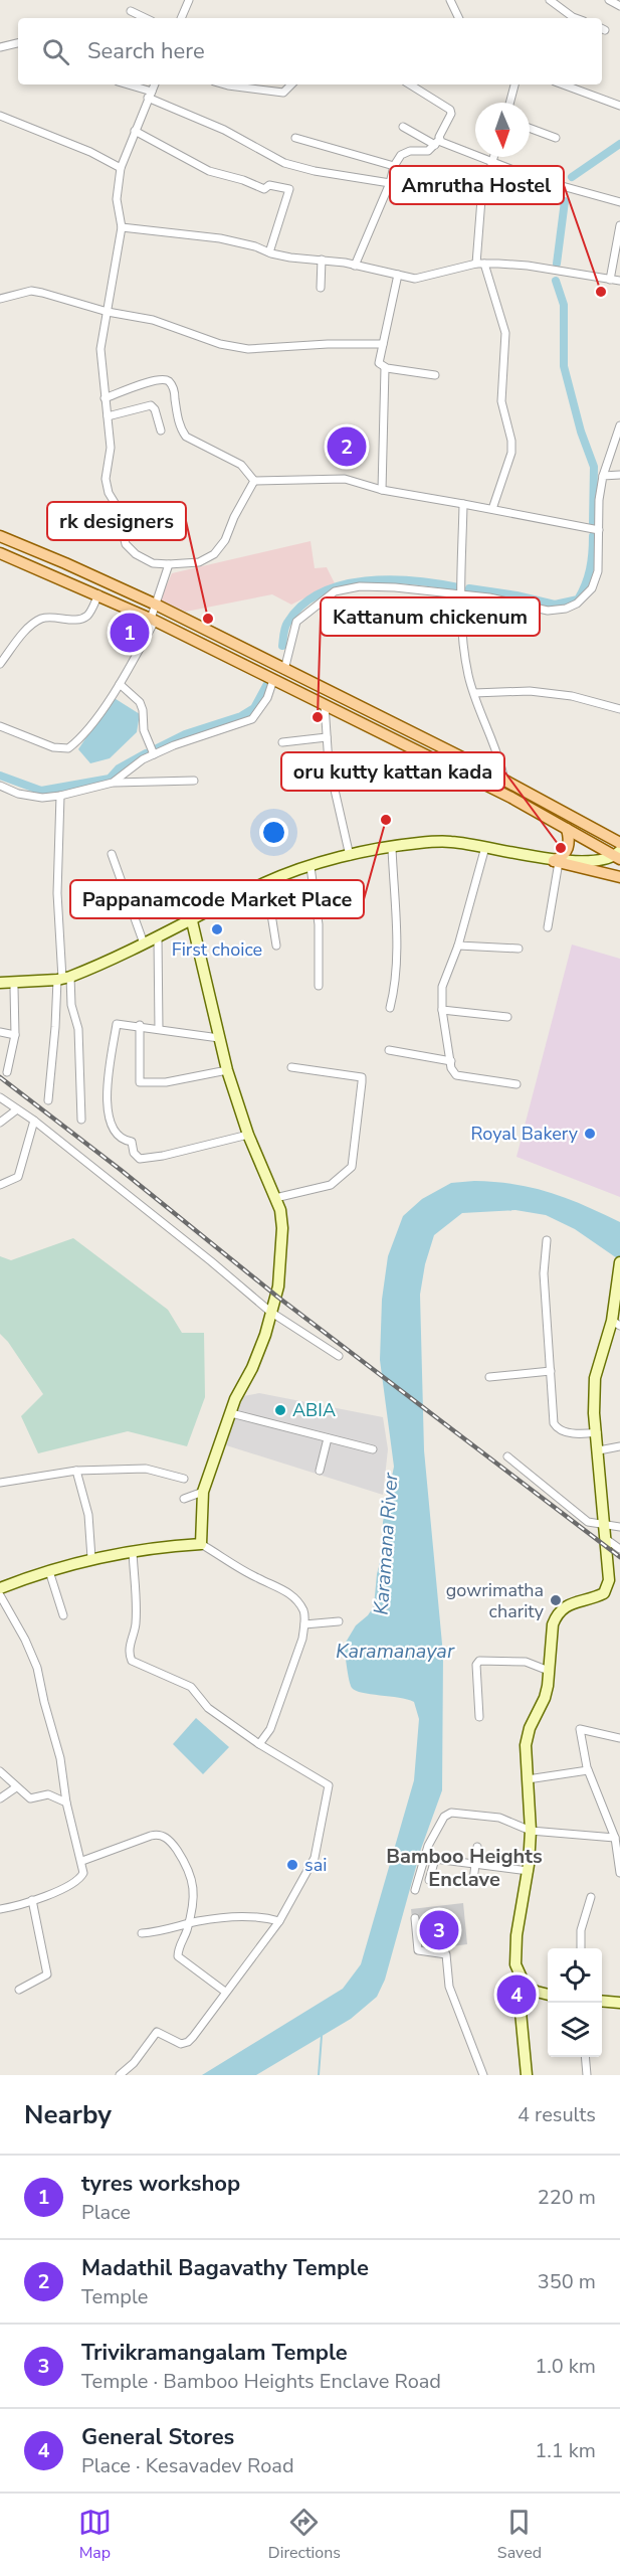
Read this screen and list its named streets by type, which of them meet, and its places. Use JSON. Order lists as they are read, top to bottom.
{
  "districts": ["Bamboo Heights Enclave"],
  "water": ["Karamana River", "Karamanayar"],
  "places": [
    "Amrutha Hostel",
    "rk designers",
    "Kattanum chickenum",
    "Pappanamcode Market Place",
    "oru kutty kattan kada",
    "First choice",
    "Royal Bakery",
    "ABIA",
    "gowrimatha charity",
    "sai"
  ],
  "north": "bottom",
  "page": {
    "search": "Search here",
    "pins": [
      "2",
      "1",
      "3",
      "4"
    ],
    "heading": ["Nearby", "4 results"],
    "list": [
      {
        "mark": "1",
        "name": "tyres workshop",
        "note": "Place",
        "value": "220 m"
      },
      {
        "mark": "2",
        "name": "Madathil Bagavathy Temple",
        "note": "Temple",
        "value": "350 m"
      },
      {
        "mark": "3",
        "name": "Trivikramangalam Temple",
        "note": "Temple · Bamboo Heights Enclave Road",
        "value": "1.0 km"
      },
      {
        "mark": "4",
        "name": "General Stores",
        "note": "Place · Kesavadev Road",
        "value": "1.1 km"
      }
    ],
    "nav": ["Map", "Directions", "Saved"]
  }
}
